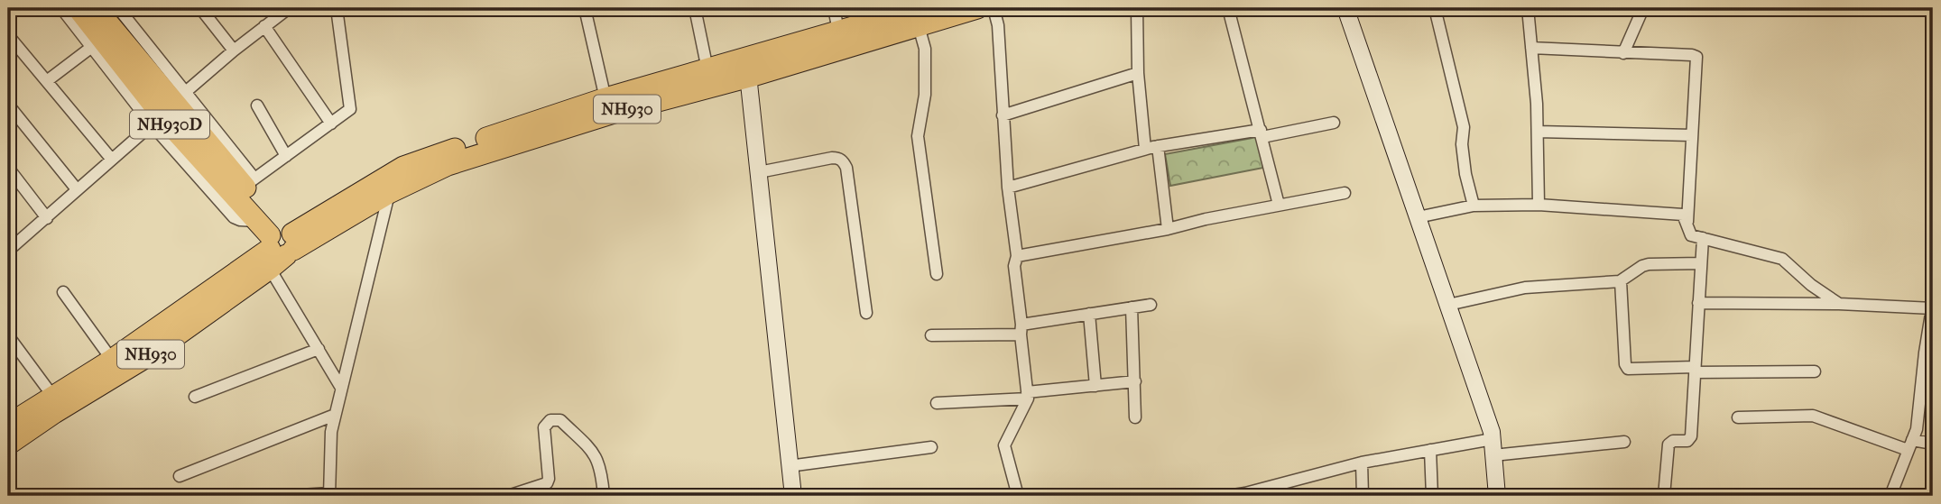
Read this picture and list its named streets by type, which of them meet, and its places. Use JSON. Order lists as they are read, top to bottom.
{
  "streets": {
    "highway": ["NH930", "NH930D"]
  },
  "crossings": [
    ["NH930", "NH930D"]
  ]
}
